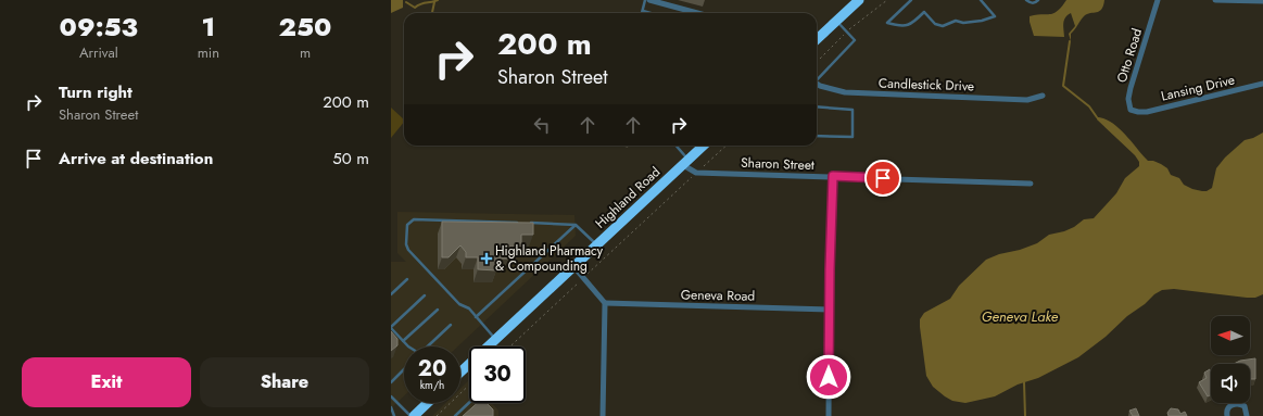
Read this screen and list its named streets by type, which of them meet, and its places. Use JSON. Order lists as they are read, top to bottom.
{
  "streets": {
    "highway": ["Highland Road"],
    "street": [
      "Otto Road",
      "Candlestick Drive",
      "Lansing Drive",
      "Sharon Street",
      "Geneva Road"
    ]
  },
  "crossings": [
    ["Otto Road", "Lansing Drive"],
    ["Sharon Street", "Highland Road"]
  ],
  "water": ["Geneva Lake"],
  "places": {
    "health": ["Highland Pharmacy & Compounding"]
  },
  "north": "left",
  "page": {
    "eta": [
      "09:53",
      "Arrival",
      "1",
      "min",
      "250",
      "m"
    ],
    "turn": ["200 m", "Sharon Street"],
    "list": [
      {
        "name": "Turn right",
        "note": "Sharon Street",
        "value": "200 m"
      },
      {
        "name": "Arrive at destination",
        "value": "50 m"
      }
    ],
    "speed": "20 km/h",
    "limit": "30",
    "buttons": ["Exit", "Share"]
  }
}
